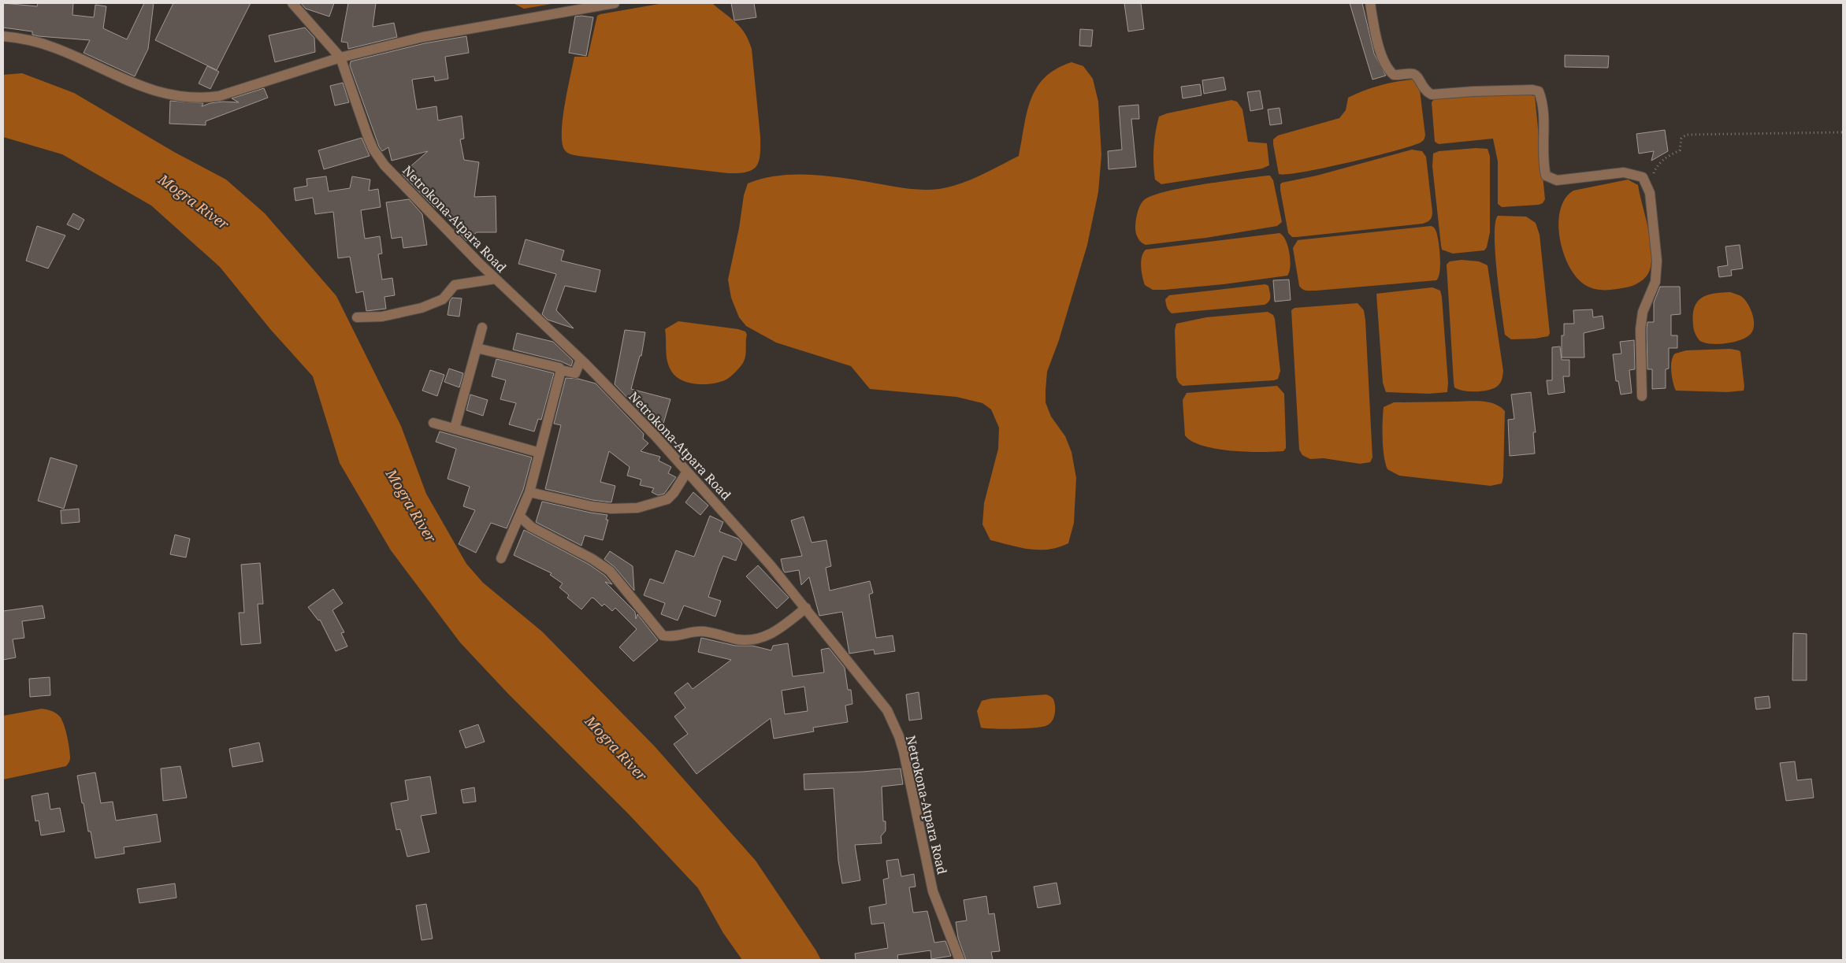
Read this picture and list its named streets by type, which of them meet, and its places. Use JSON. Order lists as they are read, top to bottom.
{
  "streets": {
    "street": ["Netrokona-Atpara Road"]
  },
  "water": ["Mogra River"]
}
